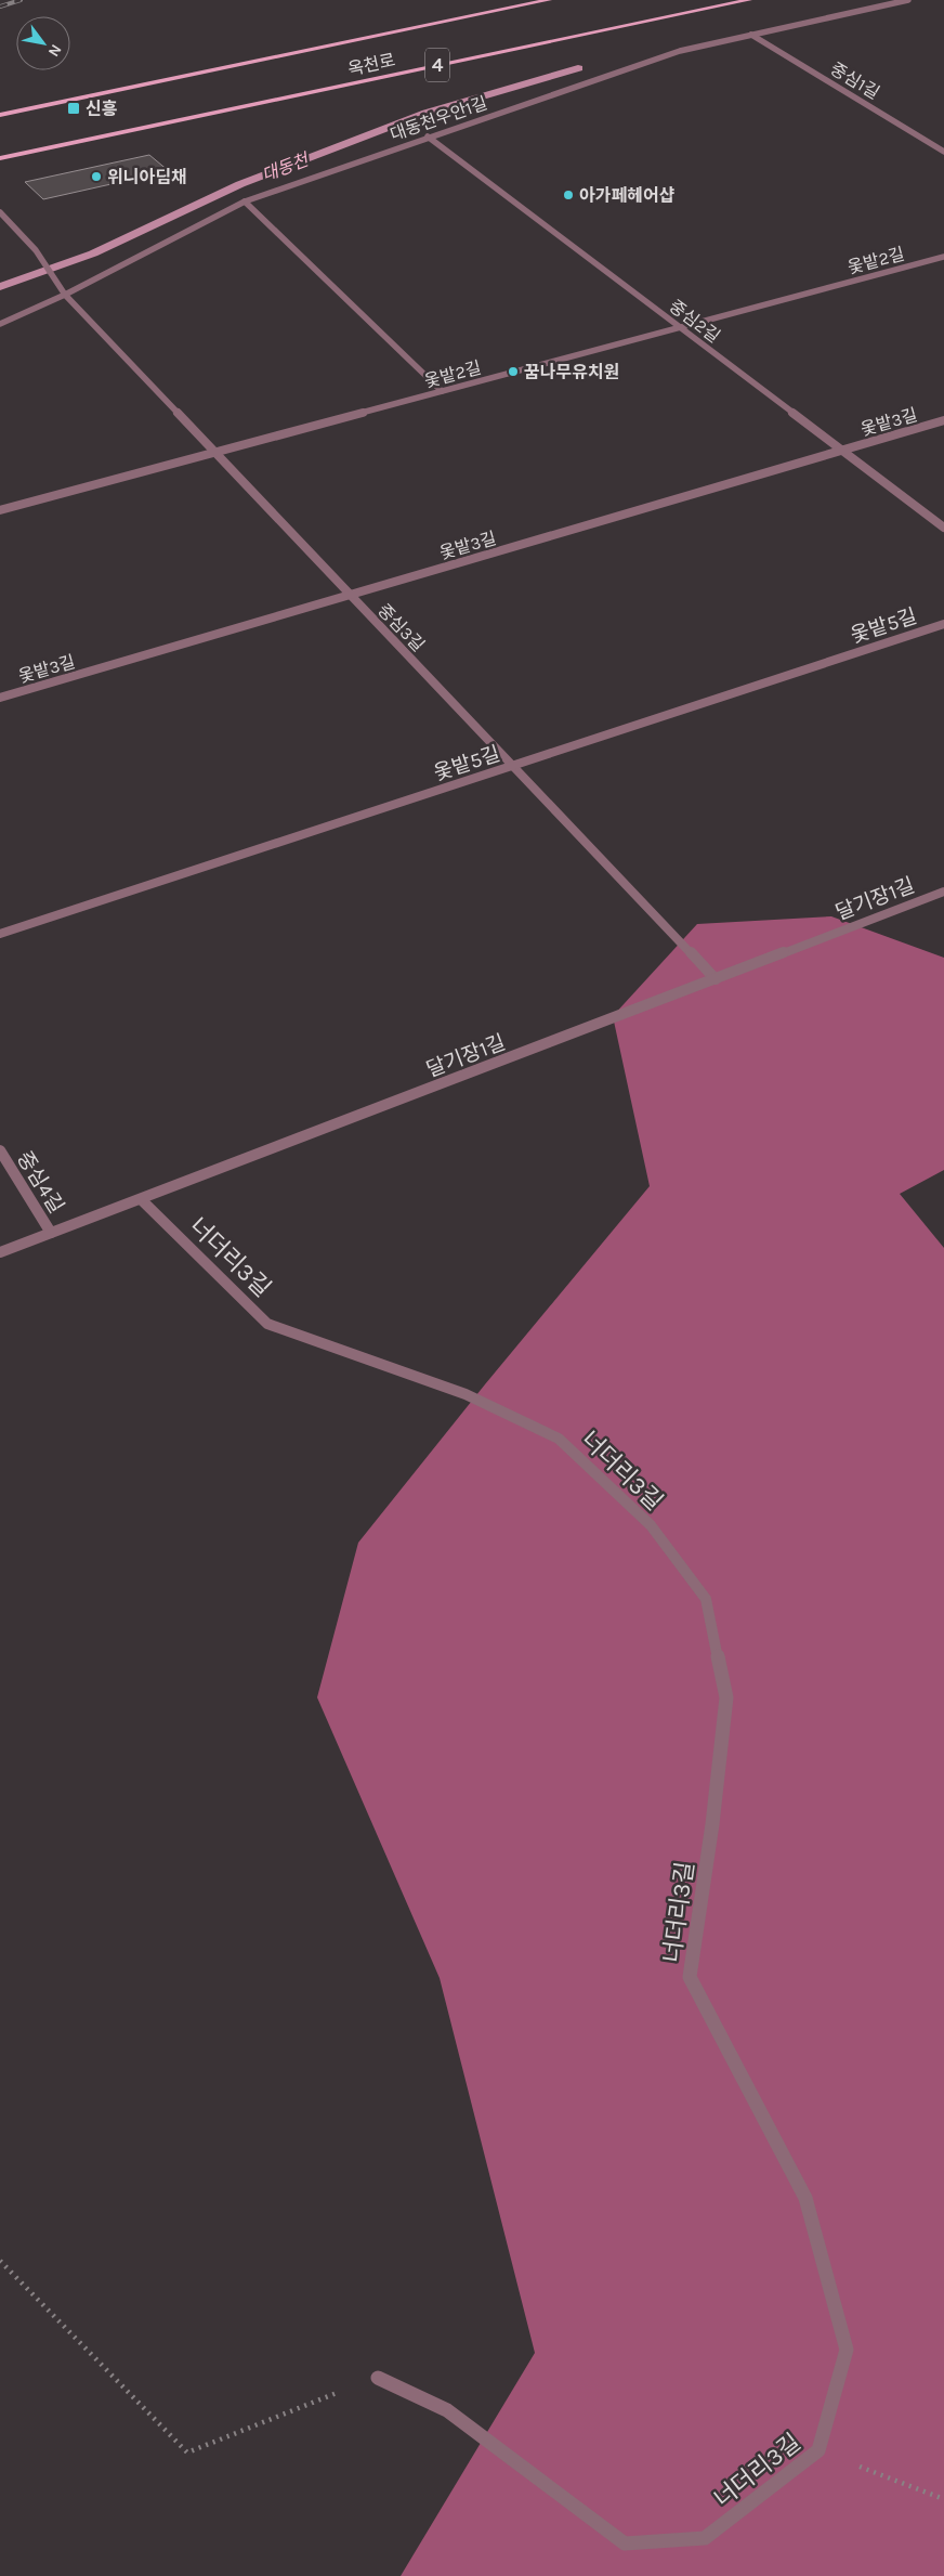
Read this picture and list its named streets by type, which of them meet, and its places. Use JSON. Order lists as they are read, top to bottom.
{
  "streets": {
    "main road": ["옥천로", "4"],
    "street": [
      "중심1길",
      "대동천우안1길",
      "옻밭2길",
      "중심2길",
      "옻밭3길",
      "옻밭5길",
      "중심3길",
      "달기장1길",
      "중심4길",
      "너더리3길"
    ]
  },
  "crossings": [
    ["중심1길", "대동천우안1길"],
    ["대동천우안1길", "중심2길"],
    ["대동천우안1길", "중심3길"],
    ["옻밭2길", "중심2길"],
    ["옻밭2길", "중심3길"],
    ["중심2길", "옻밭3길"],
    ["옻밭3길", "중심3길"],
    ["옻밭5길", "중심3길"],
    ["중심3길", "달기장1길"],
    ["달기장1길", "중심4길"],
    ["달기장1길", "너더리3길"]
  ],
  "water": ["대동천"],
  "places": {
    "transit": ["신흥"],
    "other": ["위니아딤채", "아가페헤어샵", "꿈나무유치원"]
  },
  "north": "bottom right"
}
